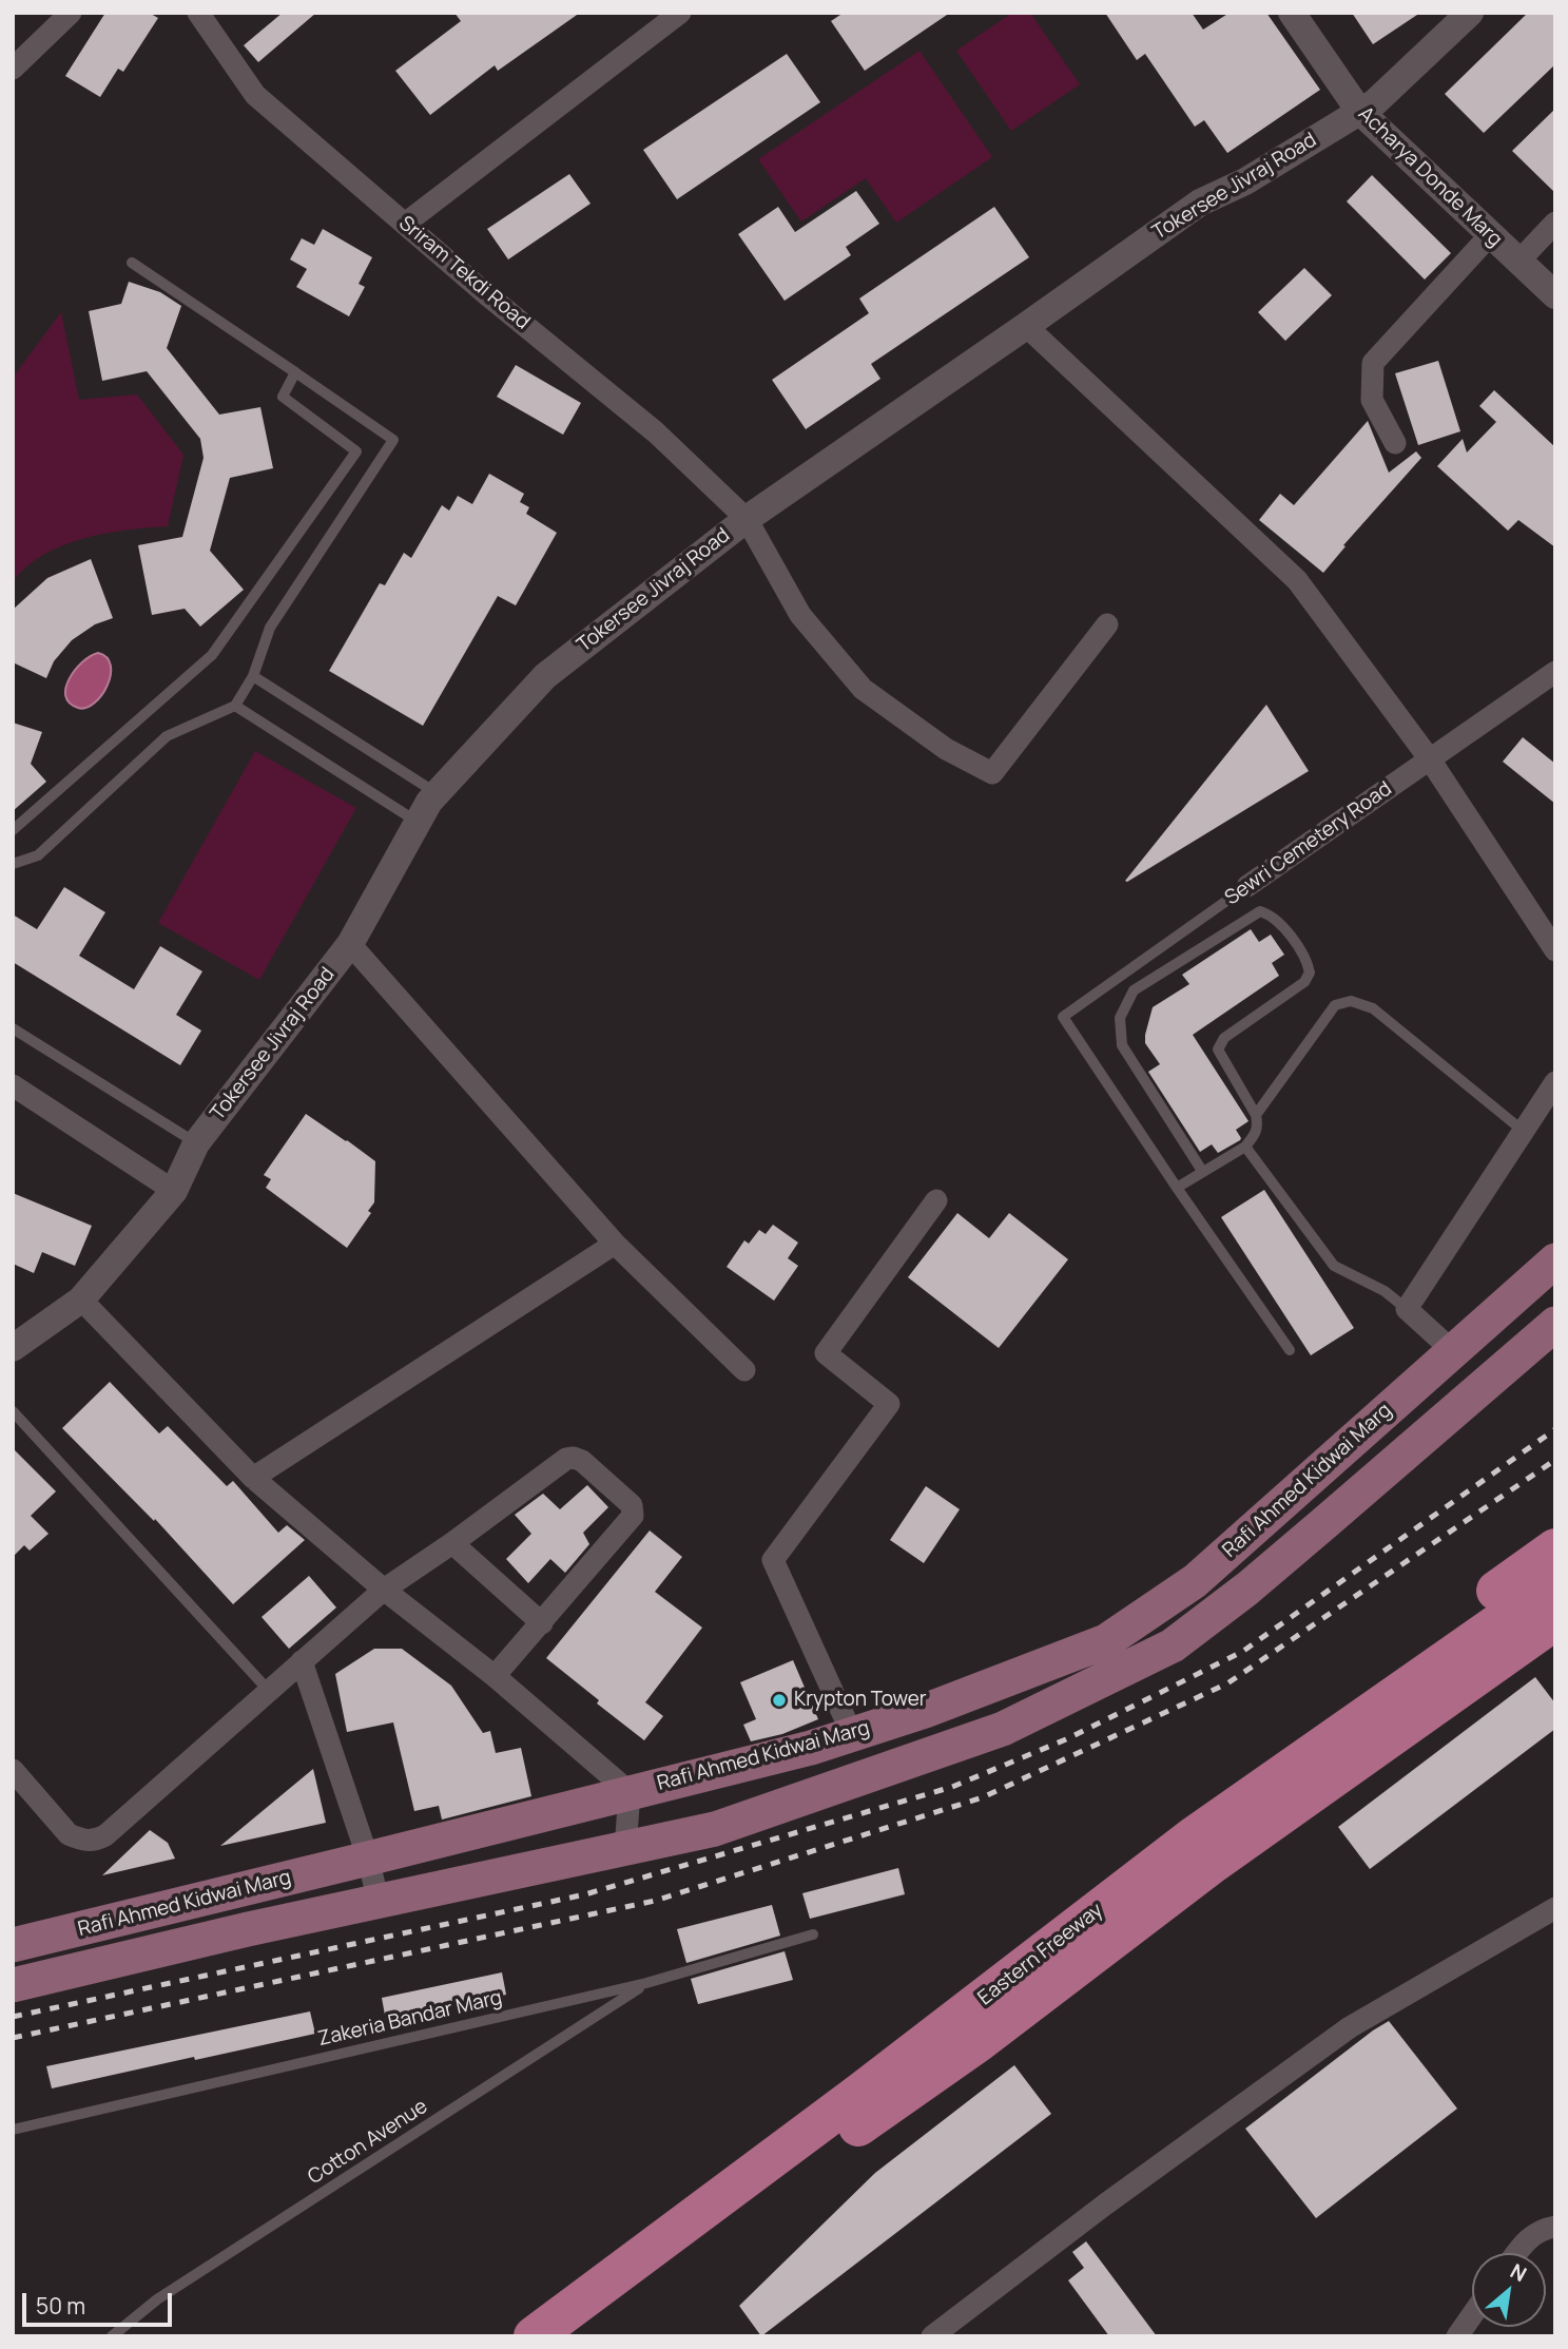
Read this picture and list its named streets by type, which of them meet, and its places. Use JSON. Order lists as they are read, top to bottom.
{
  "streets": {
    "highway": ["Eastern Freeway"],
    "main road": ["Rafi Ahmed Kidwai Marg"],
    "street": [
      "Acharya Donde Marg",
      "Tokersee Jivraj Road",
      "Sriram Tekdi Road",
      "Sewri Cemetery Road"
    ],
    "lane": ["Zakeria Bandar Marg", "Cotton Avenue"]
  },
  "crossings": [
    ["Acharya Donde Marg", "Tokersee Jivraj Road"],
    ["Tokersee Jivraj Road", "Sriram Tekdi Road"],
    ["Zakeria Bandar Marg", "Cotton Avenue"]
  ],
  "places": ["Krypton Tower"],
  "scale_bar": "50 m",
  "north": "top right"
}
